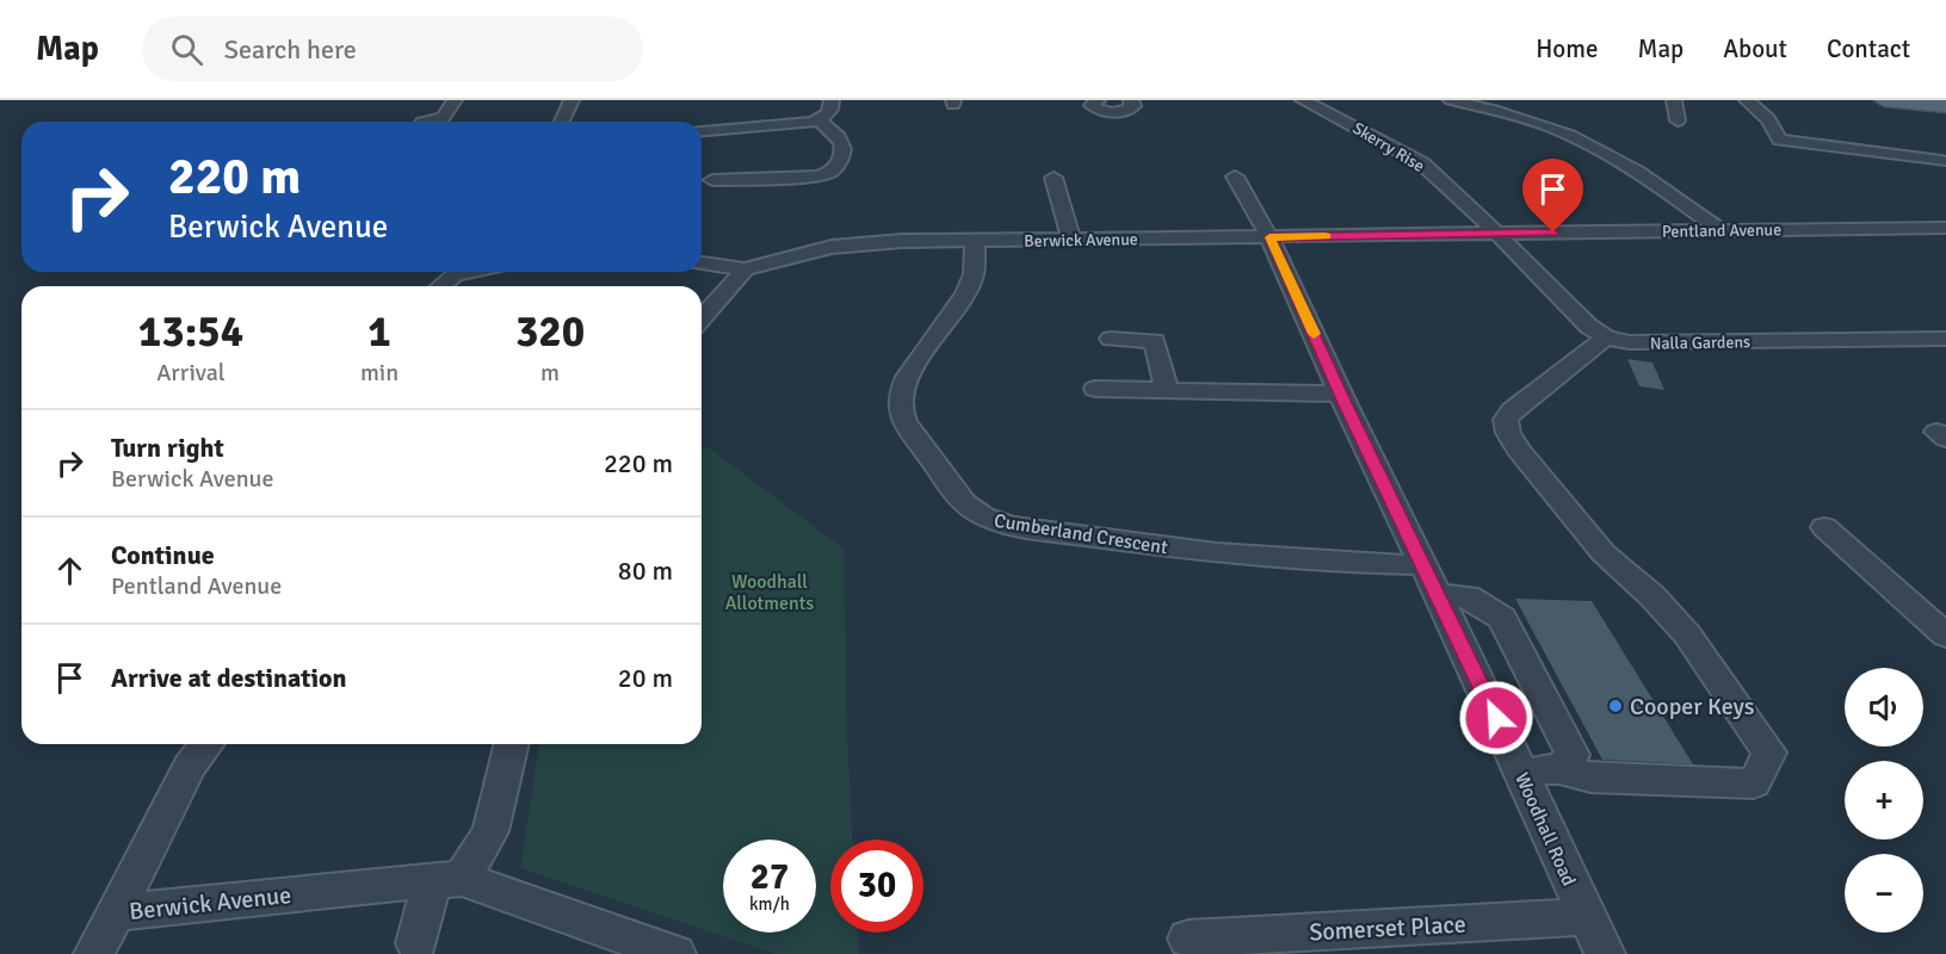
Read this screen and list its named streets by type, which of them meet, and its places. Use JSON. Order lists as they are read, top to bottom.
{
  "streets": {
    "street": [
      "Skerry Rise",
      "Pentland Avenue",
      "Berwick Avenue",
      "Nalla Gardens",
      "Cumberland Crescent",
      "Woodhall Road",
      "Somerset Place"
    ]
  },
  "crossings": [
    ["Skerry Rise", "Pentland Avenue"],
    ["Skerry Rise", "Berwick Avenue"],
    ["Pentland Avenue", "Berwick Avenue"],
    ["Berwick Avenue", "Cumberland Crescent"],
    ["Berwick Avenue", "Woodhall Road"],
    ["Cumberland Crescent", "Woodhall Road"],
    ["Woodhall Road", "Somerset Place"]
  ],
  "parks": ["Woodhall Allotments"],
  "places": ["Cooper Keys"],
  "page": {
    "header": "Map",
    "search": "Search here",
    "nav": [
      "Home",
      "Map",
      "About",
      "Contact"
    ],
    "turn": ["220 m", "Berwick Avenue"],
    "eta": [
      "13:54",
      "Arrival",
      "1",
      "min",
      "320",
      "m"
    ],
    "list": [
      {
        "name": "Turn right",
        "note": "Berwick Avenue",
        "value": "220 m"
      },
      {
        "name": "Continue",
        "note": "Pentland Avenue",
        "value": "80 m"
      },
      {
        "name": "Arrive at destination",
        "value": "20 m"
      }
    ],
    "map_buttons": ["+", "−"],
    "speed": "27 km/h",
    "limit": "30"
  }
}
